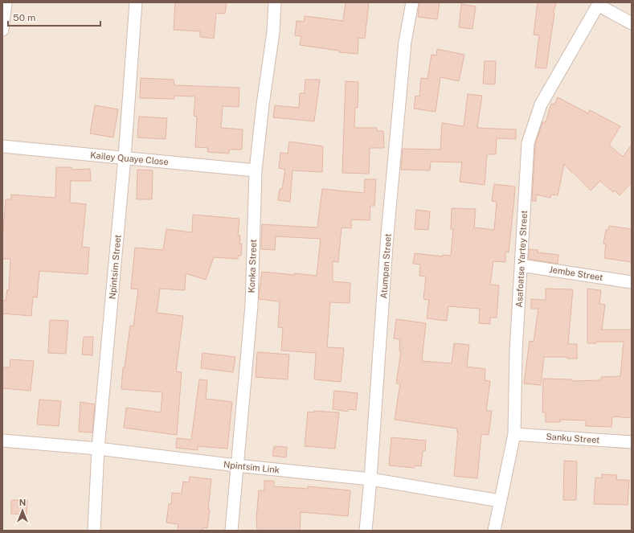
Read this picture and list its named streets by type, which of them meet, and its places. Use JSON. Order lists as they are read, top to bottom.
{
  "streets": {
    "street": [
      "Kailey Quaye Close",
      "Asafoatse Yartey Street",
      "Konka Street",
      "Atumpan Street",
      "Npintsim Street",
      "Jembe Street",
      "Sanku Street",
      "Npintsim Link"
    ]
  },
  "crossings": [
    ["Kailey Quaye Close", "Konka Street"],
    ["Kailey Quaye Close", "Npintsim Street"],
    ["Asafoatse Yartey Street", "Jembe Street"],
    ["Asafoatse Yartey Street", "Sanku Street"],
    ["Asafoatse Yartey Street", "Npintsim Link"],
    ["Konka Street", "Npintsim Link"],
    ["Atumpan Street", "Npintsim Link"],
    ["Npintsim Street", "Npintsim Link"]
  ],
  "scale_bar": "50 m",
  "north": "top"
}
